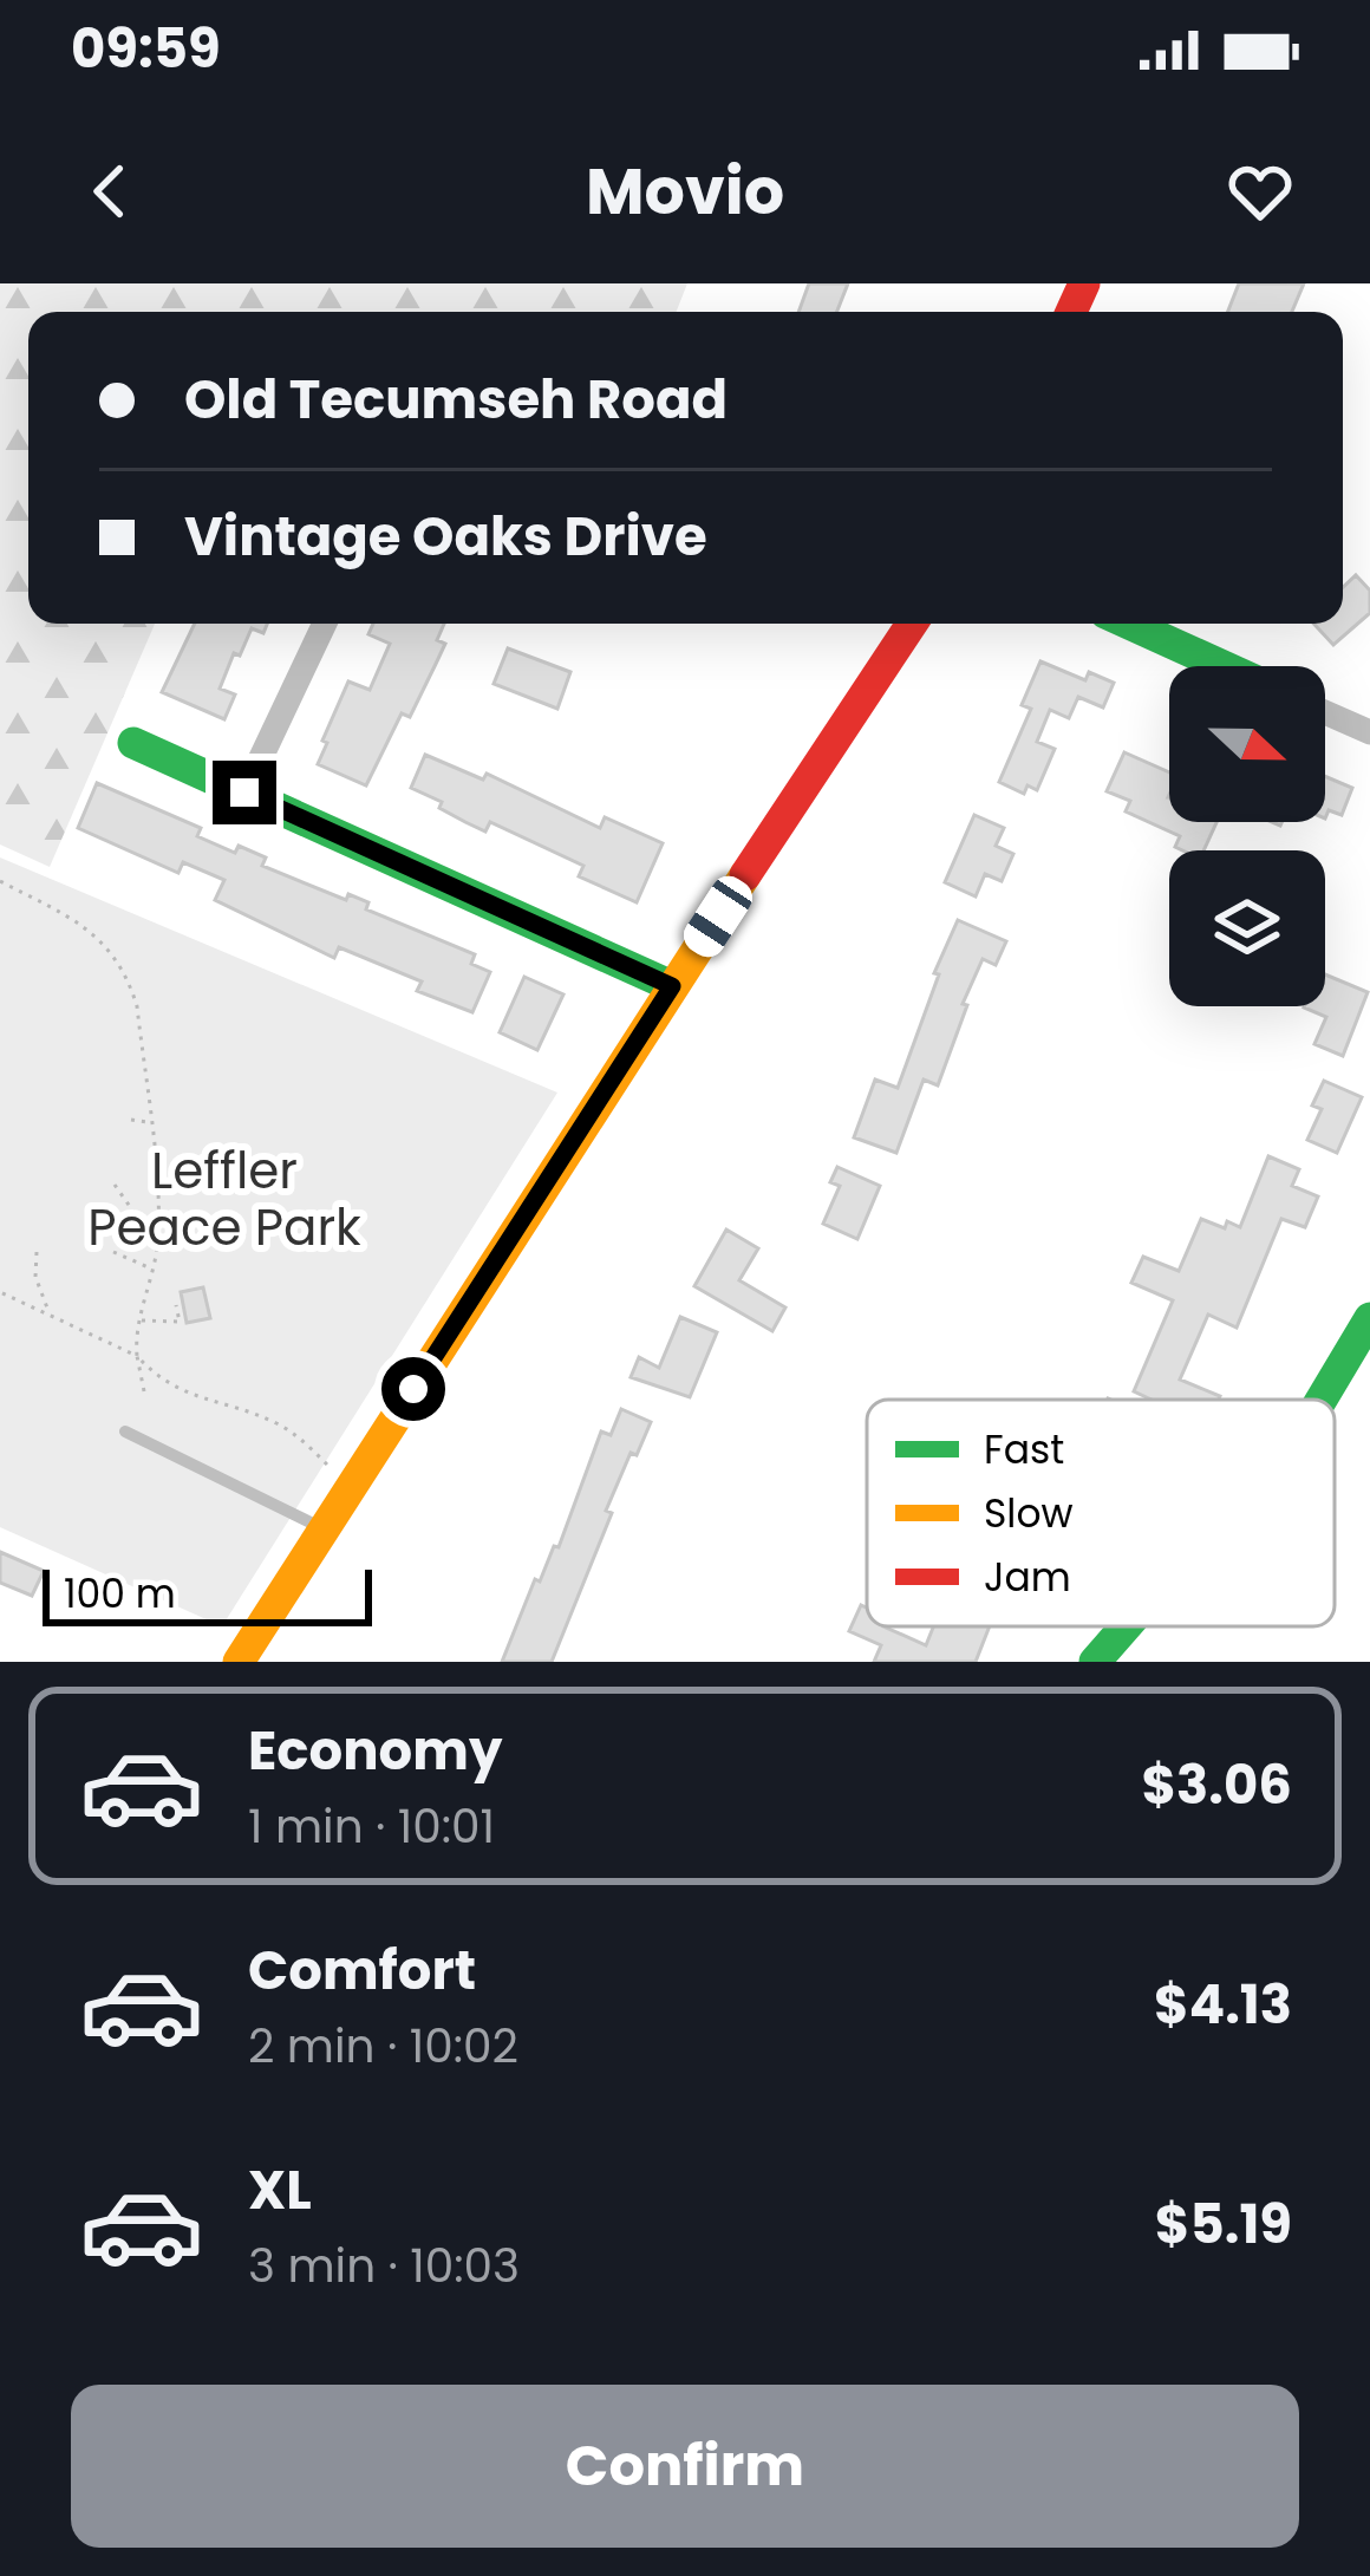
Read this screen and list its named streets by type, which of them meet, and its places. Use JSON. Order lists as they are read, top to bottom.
{
  "parks": ["Leffler Peace Park"],
  "legend": ["Fast", "Slow", "Jam"],
  "scale_bar": "100 m",
  "north": "right",
  "page": {
    "status": "09:59",
    "header": "Movio",
    "banner": ["Old Tecumseh Road", "Vintage Oaks Drive"],
    "scale": "100 m",
    "list": [
      {
        "name": "Economy",
        "note": "1 min · 10:01",
        "value": "$3.06"
      },
      {
        "name": "Comfort",
        "note": "2 min · 10:02",
        "value": "$4.13"
      },
      {
        "name": "XL",
        "note": "3 min · 10:03",
        "value": "$5.19"
      }
    ],
    "buttons": "Confirm"
  }
}
